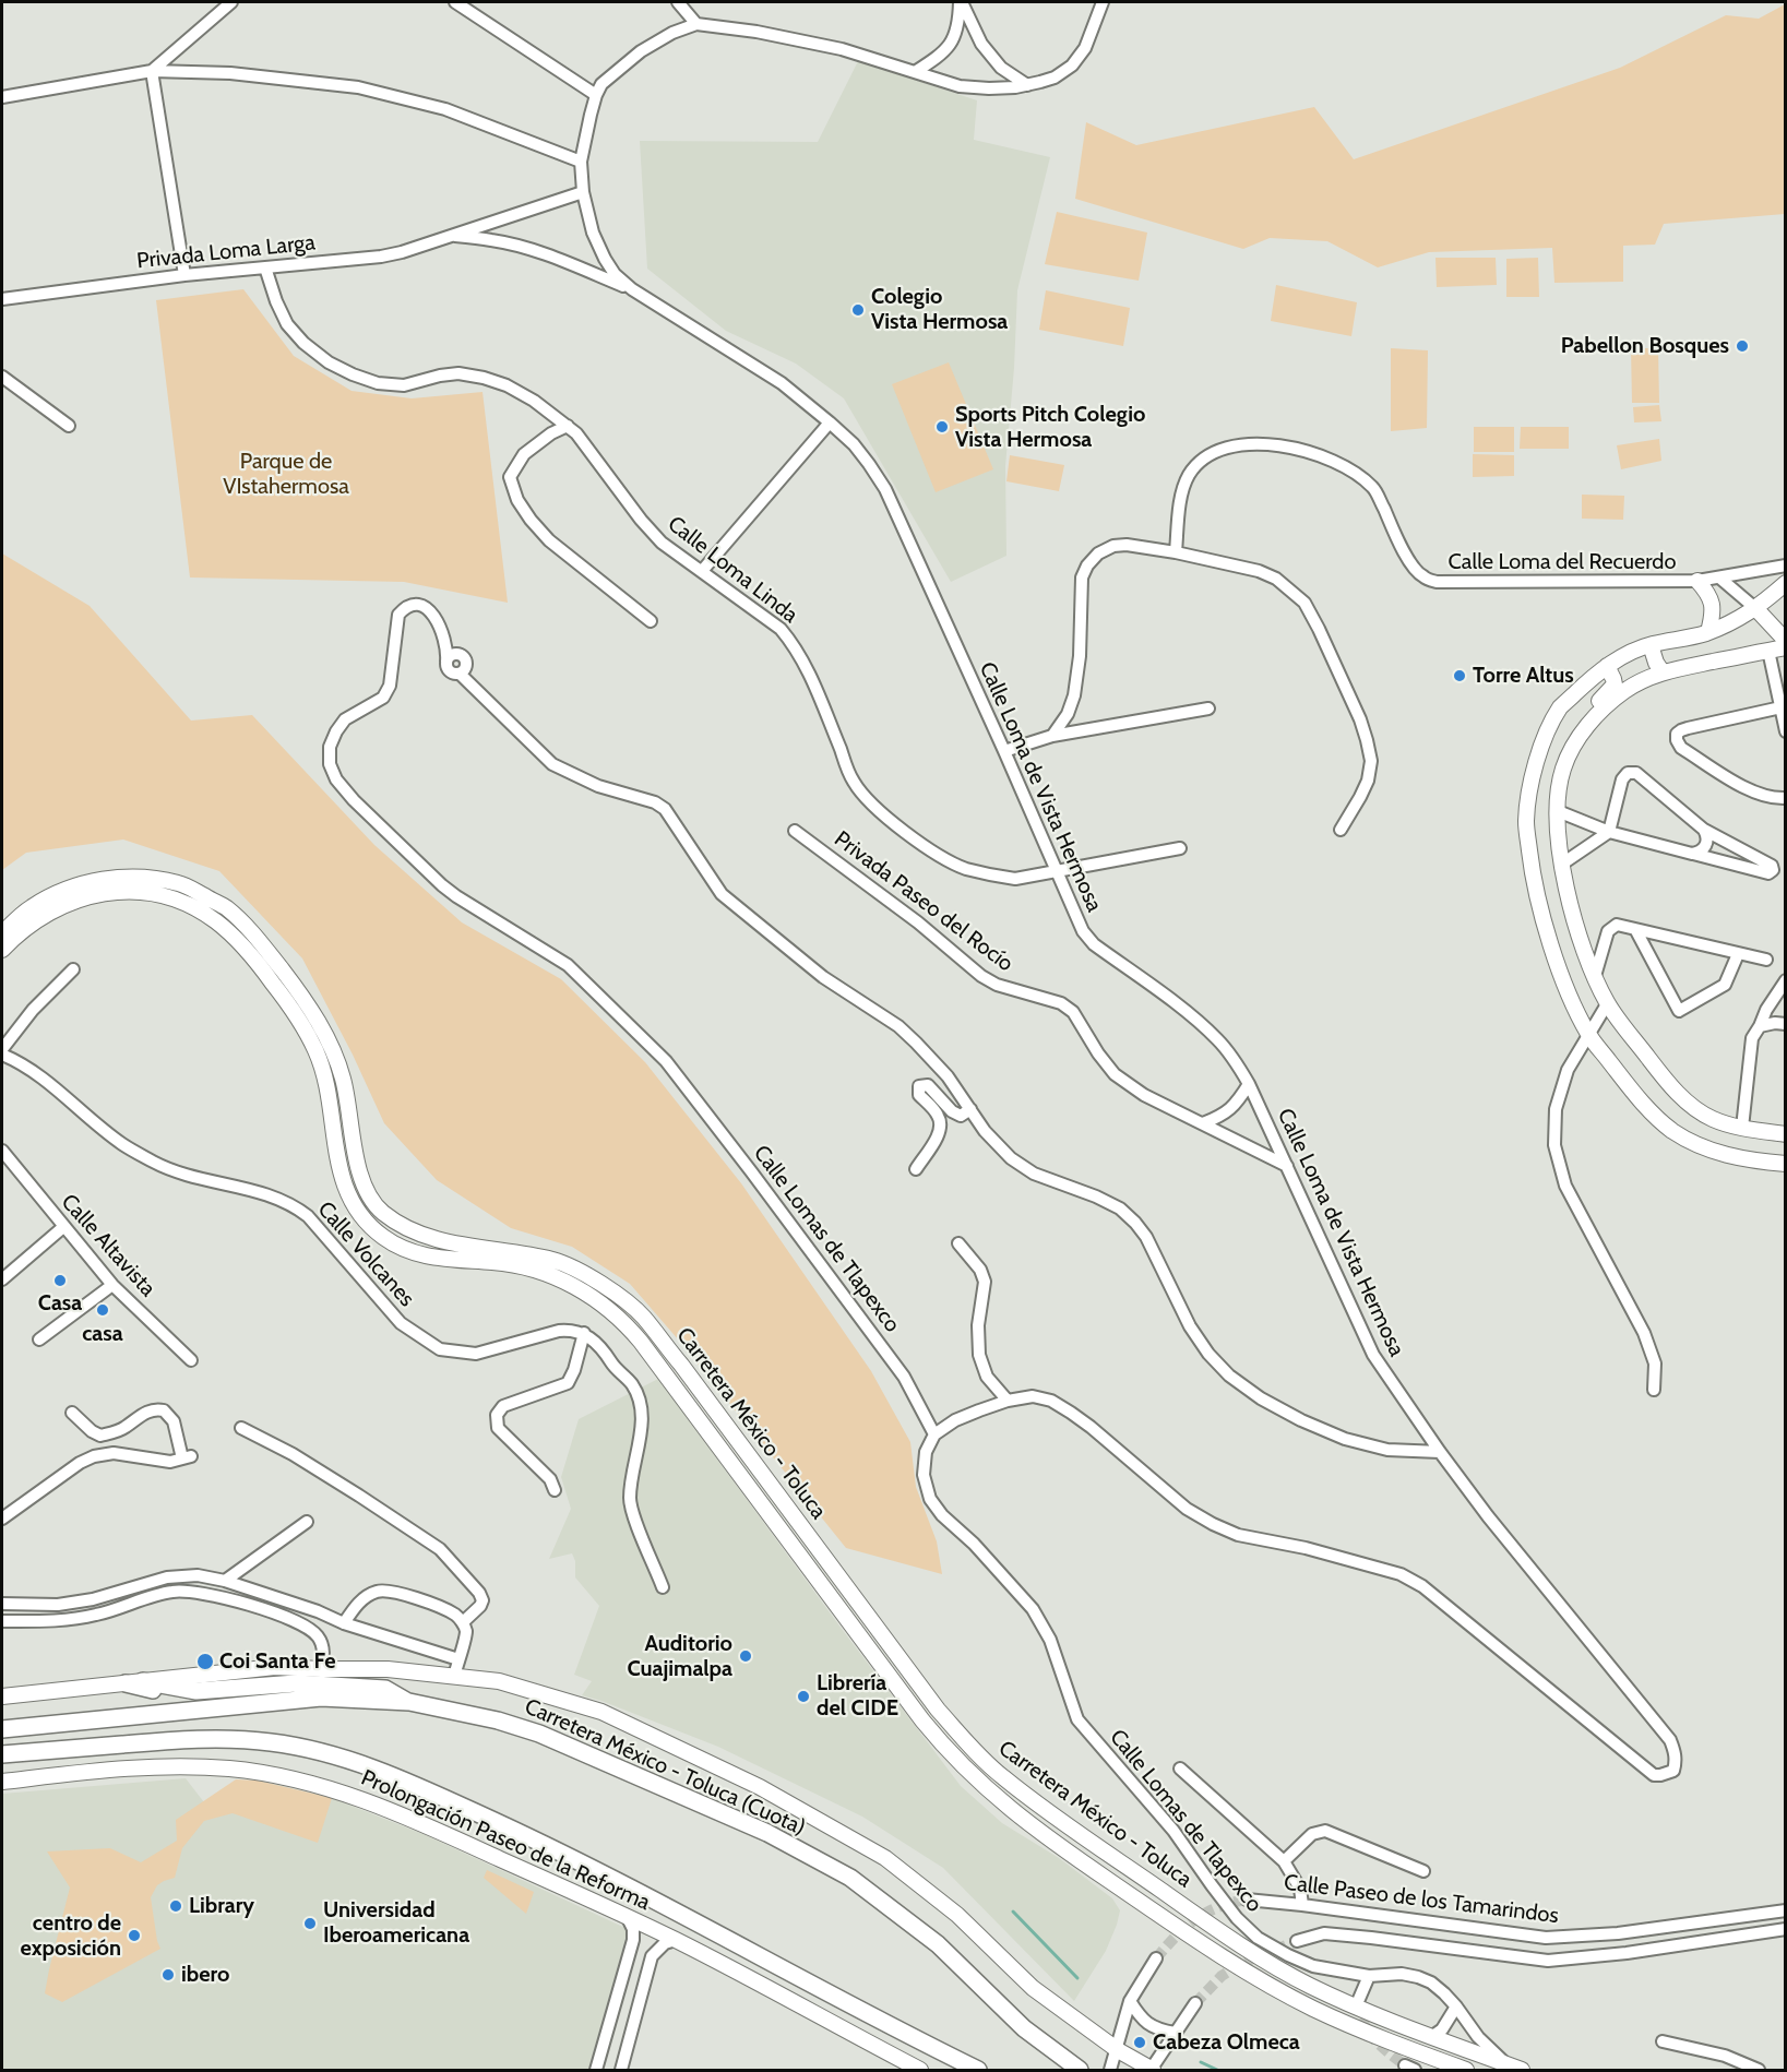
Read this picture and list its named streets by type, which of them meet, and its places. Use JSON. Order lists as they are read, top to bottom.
{
  "streets": {
    "highway": ["Carretera México - Toluca (Cuota)"],
    "main road": ["Carretera México - Toluca", "Prolongación Paseo de la Reforma"],
    "street": [
      "Privada Loma Larga",
      "Calle Loma del Recuerdo",
      "Calle Loma Linda",
      "Calle Loma de Vista Hermosa",
      "Privada Paseo del Rocío",
      "Calle Lomas de Tlapexco",
      "Calle Altavista",
      "Calle Volcanes",
      "Calle Paseo de los Tamarindos"
    ]
  },
  "crossings": [
    ["Privada Loma Larga", "Calle Loma Linda"],
    ["Privada Loma Larga", "Calle Loma de Vista Hermosa"],
    ["Calle Loma Linda", "Calle Loma de Vista Hermosa"],
    ["Calle Loma de Vista Hermosa", "Privada Paseo del Rocío"],
    ["Calle Loma de Vista Hermosa", "Calle Lomas de Tlapexco"],
    ["Calle Lomas de Tlapexco", "Carretera México - Toluca"]
  ],
  "parks": ["Parque de VIstahermosa"],
  "places": [
    "Colegio Vista Hermosa",
    "Pabellon Bosques",
    "Sports Pitch Colegio Vista Hermosa",
    "Torre Altus",
    "Casa",
    "casa",
    "Auditorio Cuajimalpa",
    "Coi Santa Fe",
    "Librería del CIDE",
    "Library",
    "Universidad Iberoamericana",
    "centro de exposición",
    "ibero",
    "Cabeza Olmeca"
  ]
}
